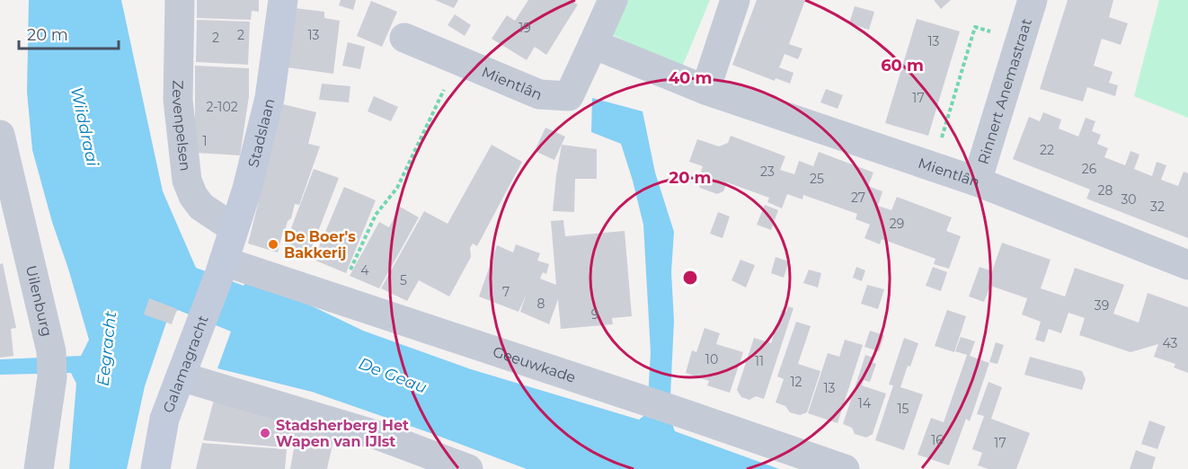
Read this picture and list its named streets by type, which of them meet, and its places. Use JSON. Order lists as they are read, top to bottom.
{
  "streets": {
    "street": [
      "Mientlân",
      "Rinnert Anemastraat",
      "Zevenpelsen",
      "Stadslaan",
      "Uilenburg",
      "Galamagracht",
      "Geeuwkade"
    ]
  },
  "crossings": [
    ["Mientlân", "Rinnert Anemastraat"],
    ["Zevenpelsen", "Stadslaan"],
    ["Stadslaan", "Galamagracht"],
    ["Stadslaan", "Geeuwkade"],
    ["Galamagracht", "Geeuwkade"]
  ],
  "water": ["Wiiddraai", "Eegracht", "De Geau"],
  "places": ["De Boer's Bakkerij", "Stadsherberg Het Wapen van IJlst"],
  "house_numbers": [
    "19",
    "2",
    "13",
    "2",
    "13",
    "17",
    "2-102",
    "1",
    "22",
    "26",
    "23",
    "25",
    "28",
    "27",
    "30",
    "32",
    "29",
    "4",
    "5",
    "7",
    "8",
    "39",
    "9",
    "43",
    "10",
    "11",
    "12",
    "13",
    "14",
    "15",
    "16",
    "17"
  ],
  "scale_bar": "20 m",
  "rings": ["60 m", "40 m", "20 m"]
}
